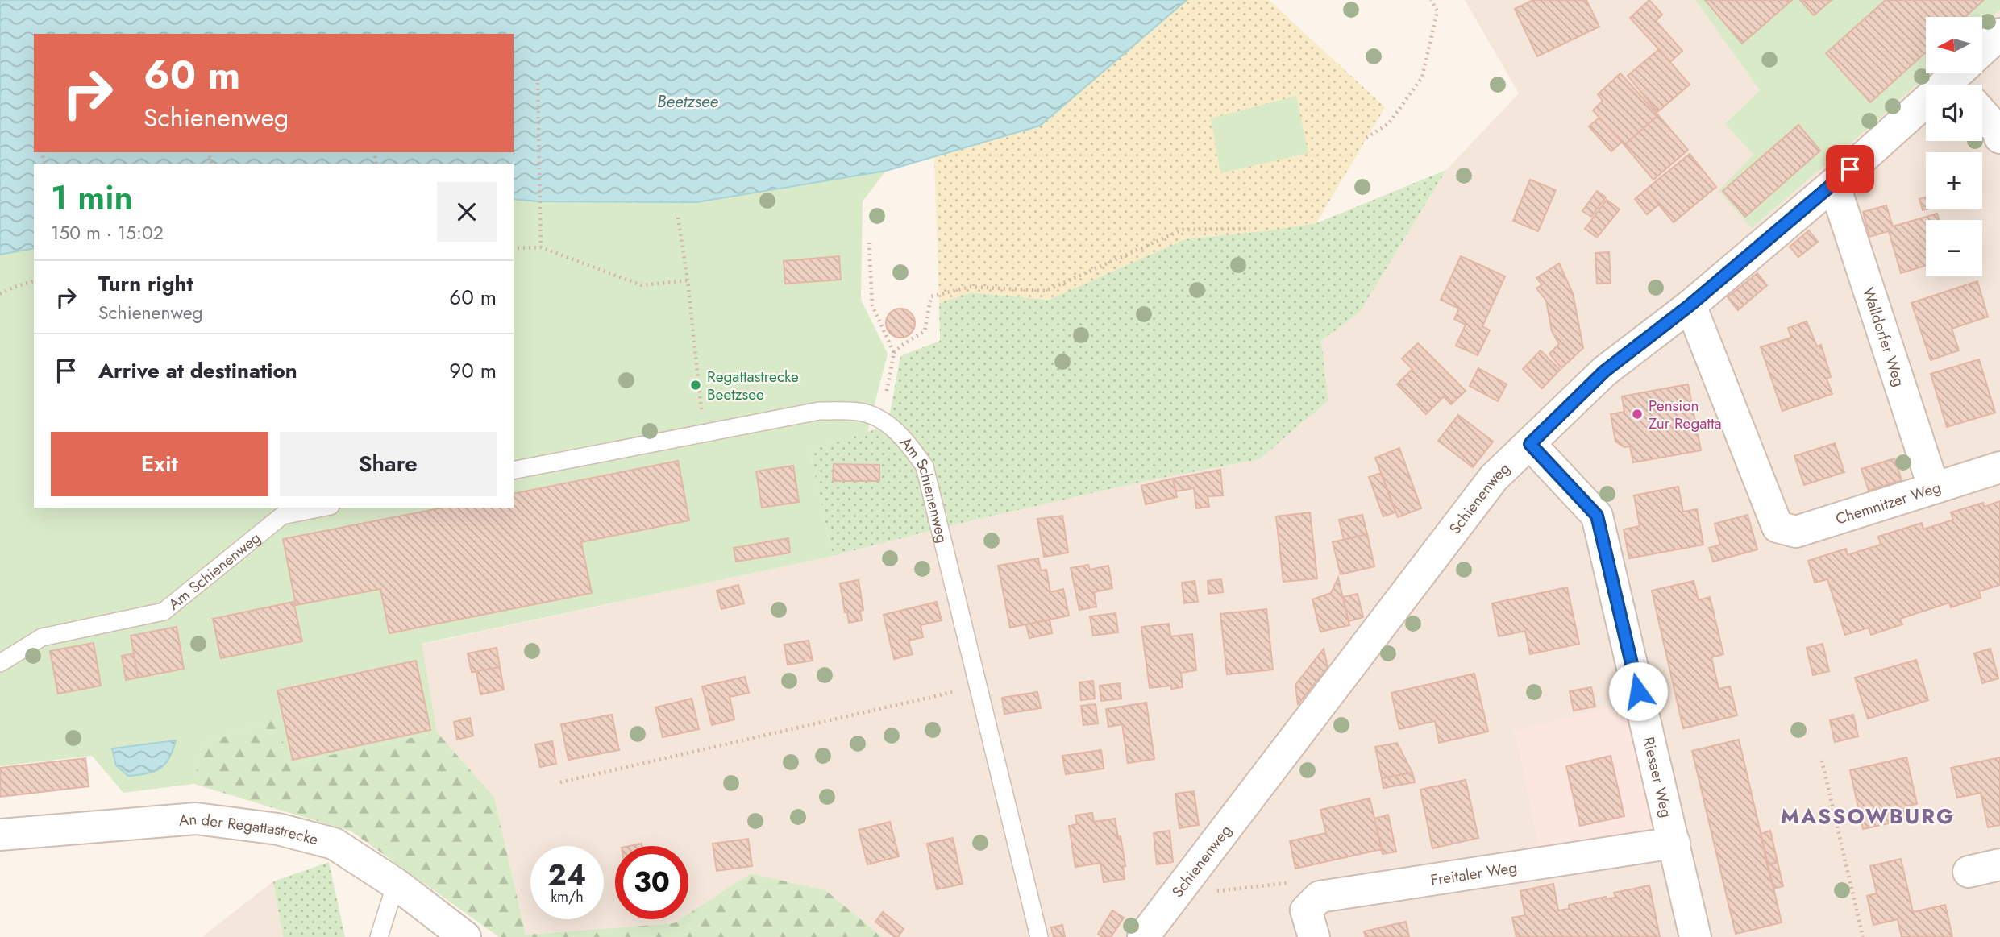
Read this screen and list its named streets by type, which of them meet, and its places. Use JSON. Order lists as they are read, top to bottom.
{
  "streets": {
    "street": [
      "Walldorfer Weg",
      "Schienenweg",
      "Chemnitzer Weg",
      "Riesaer Weg",
      "An der Regattastrecke",
      "Freitaler Weg"
    ],
    "lane": ["Am Schienenweg"]
  },
  "crossings": [
    ["Walldorfer Weg", "Schienenweg"],
    ["Walldorfer Weg", "Chemnitzer Weg"],
    ["Schienenweg", "Chemnitzer Weg"],
    ["Schienenweg", "Riesaer Weg"],
    ["Riesaer Weg", "Freitaler Weg"]
  ],
  "districts": ["MASSOWBURG"],
  "water": ["Beetzsee"],
  "places": ["Regattastrecke Beetzsee", "Pension Zur Regatta"],
  "north": "left",
  "page": {
    "map_buttons": ["+", "−"],
    "turn": ["60 m", "Schienenweg"],
    "heading": ["1 min", "150 m · 15:02"],
    "list": [
      {
        "name": "Turn right",
        "note": "Schienenweg",
        "value": "60 m"
      },
      {
        "name": "Arrive at destination",
        "value": "90 m"
      }
    ],
    "buttons": ["Exit", "Share"],
    "speed": "24 km/h",
    "limit": "30"
  }
}
